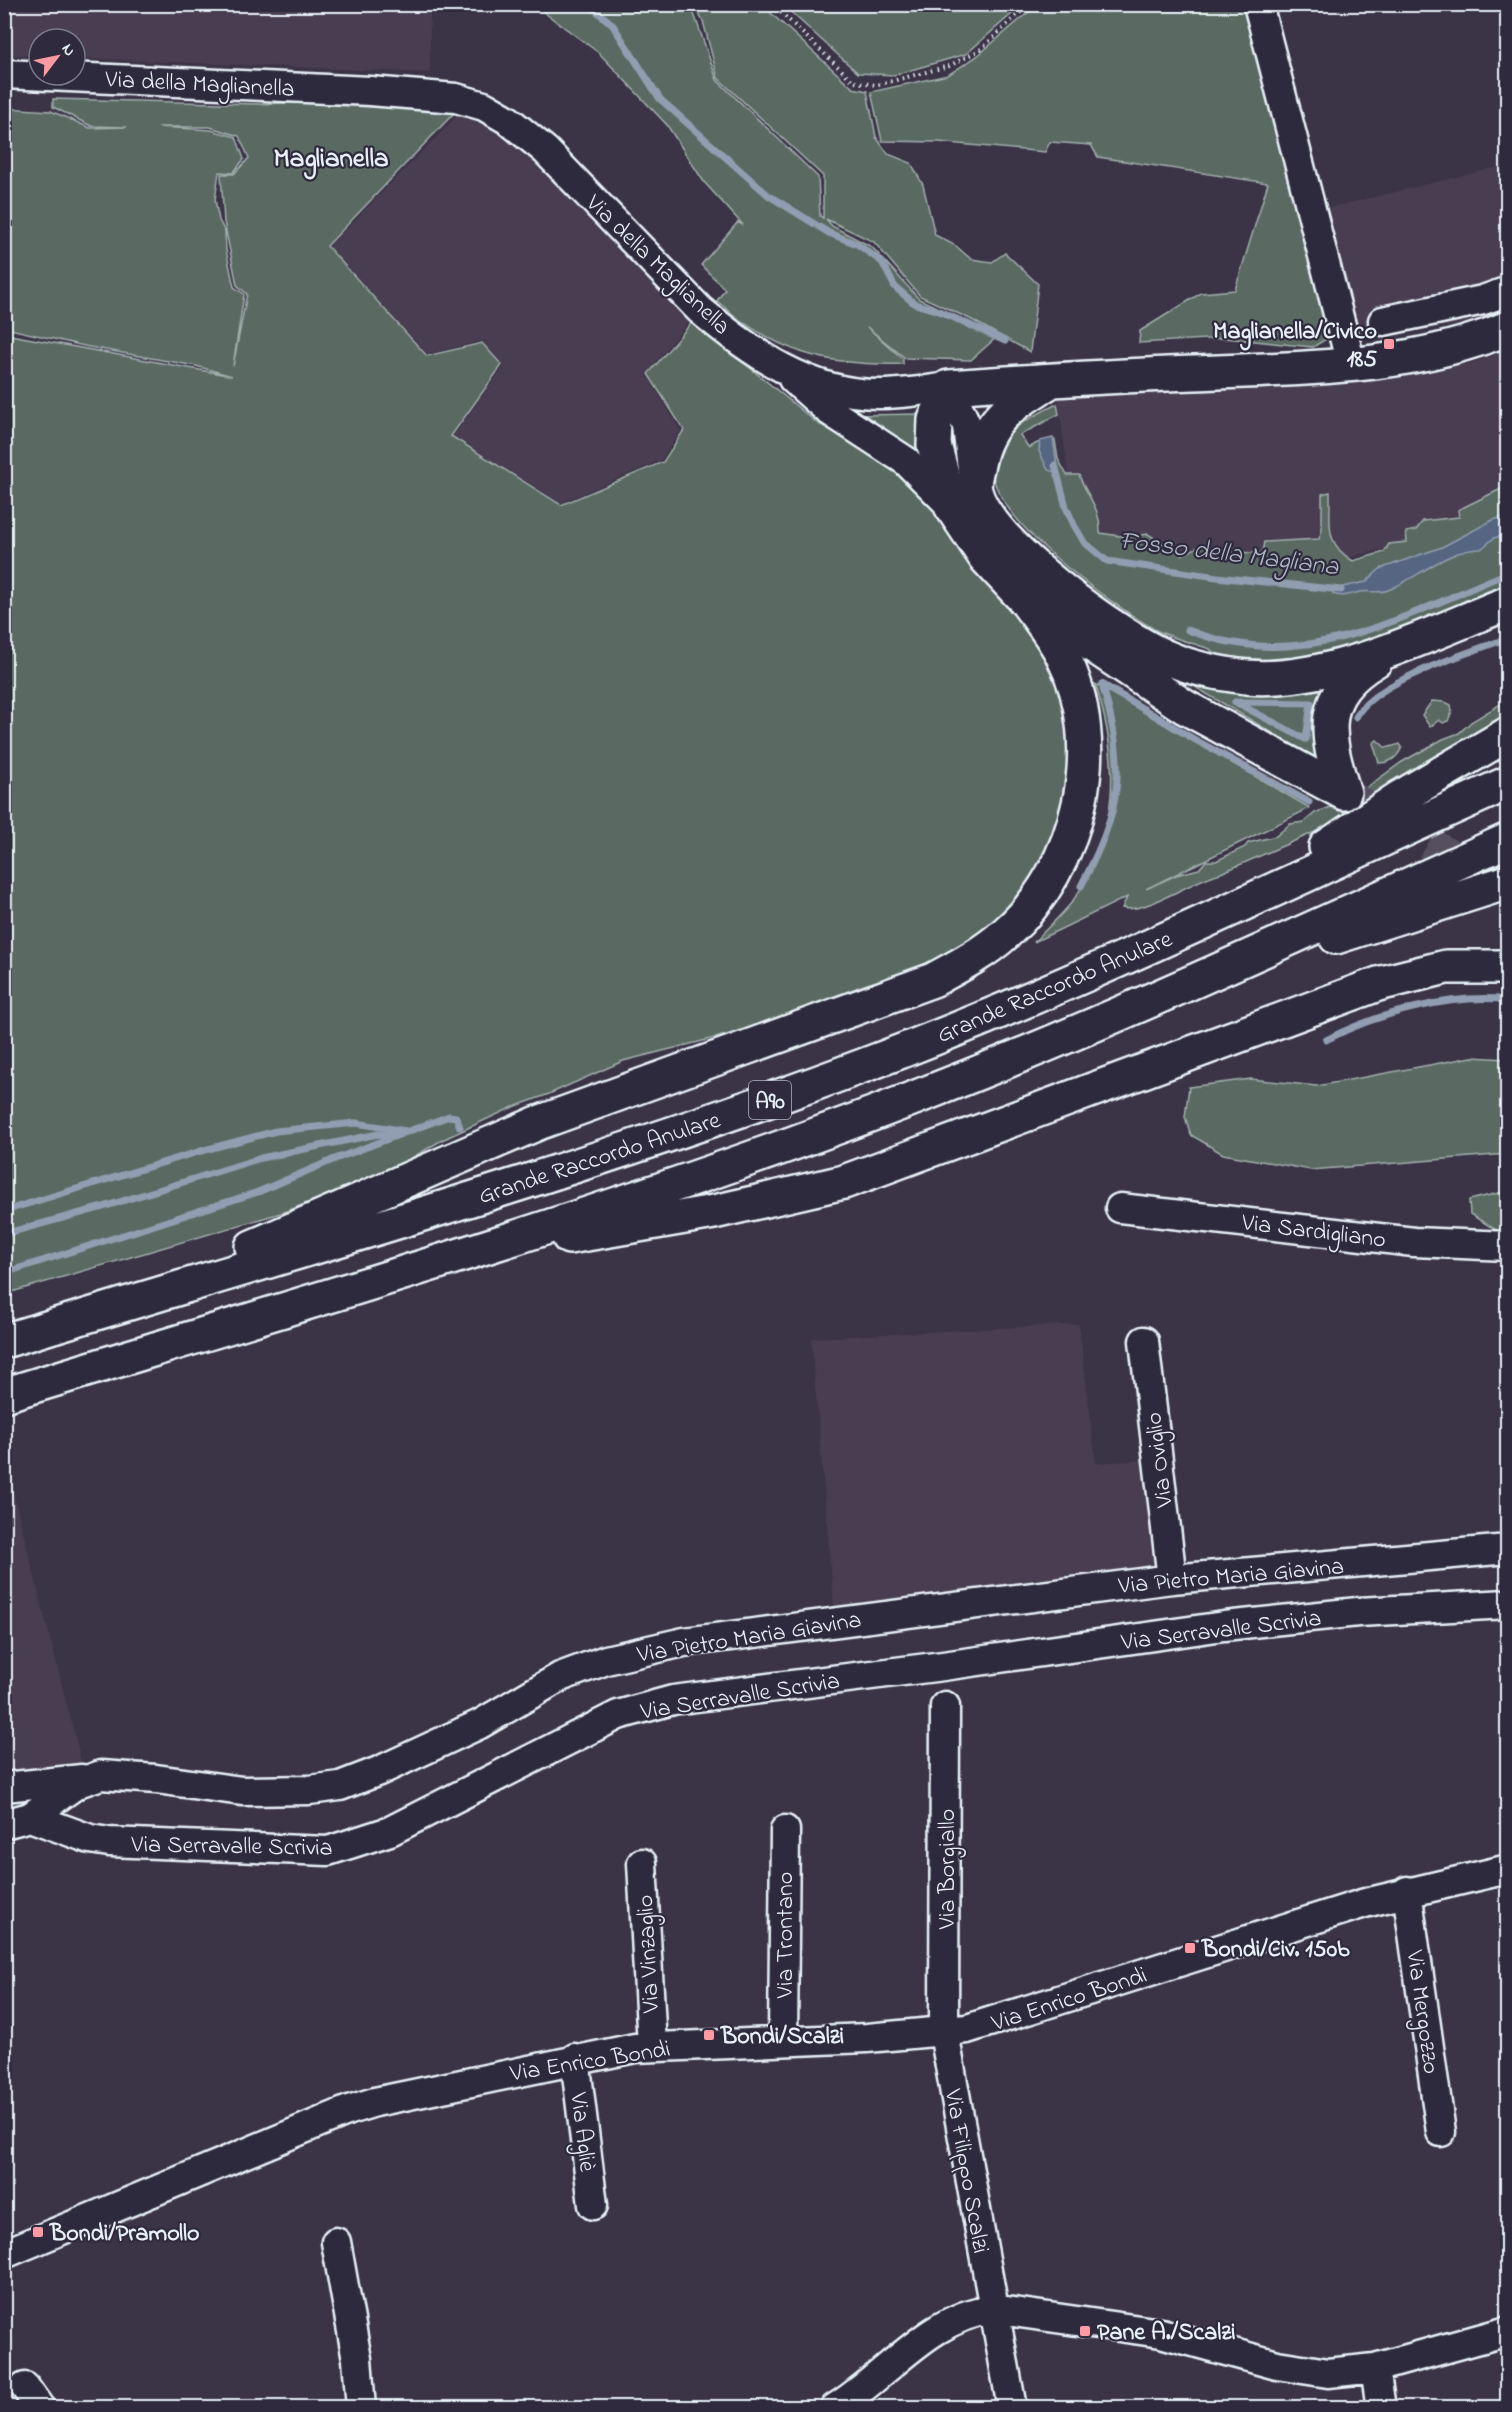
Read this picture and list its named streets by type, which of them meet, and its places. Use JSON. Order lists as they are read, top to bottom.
{
  "streets": {
    "main road": ["Via della Maglianella", "Grande Raccordo Anulare", "A90"],
    "street": [
      "Via Sardigliano",
      "Via Oviglio",
      "Via Pietro Maria Giavina",
      "Via Serravalle Scrivia",
      "Via Borgiallo",
      "Via Trontano",
      "Via Vinzaglio",
      "Via Enrico Bondi",
      "Via Mergozzo",
      "Via Agliè",
      "Via Filippo Scalzi"
    ]
  },
  "crossings": [
    ["Via Oviglio", "Via Pietro Maria Giavina"],
    ["Via Pietro Maria Giavina", "Via Serravalle Scrivia"],
    ["Via Borgiallo", "Via Enrico Bondi"],
    ["Via Borgiallo", "Via Filippo Scalzi"],
    ["Via Trontano", "Via Enrico Bondi"],
    ["Via Vinzaglio", "Via Enrico Bondi"],
    ["Via Enrico Bondi", "Via Mergozzo"],
    ["Via Enrico Bondi", "Via Agliè"],
    ["Via Enrico Bondi", "Via Filippo Scalzi"]
  ],
  "districts": ["Maglianella"],
  "water": ["Fosso della Magliana"],
  "places": {
    "transit": [
      "Maglianella/Civico 185",
      "Bondi/Civ. 150b",
      "Bondi/Scalzi",
      "Bondi/Pramollo",
      "Pane A./Scalzi"
    ]
  },
  "north": "top right"
}
